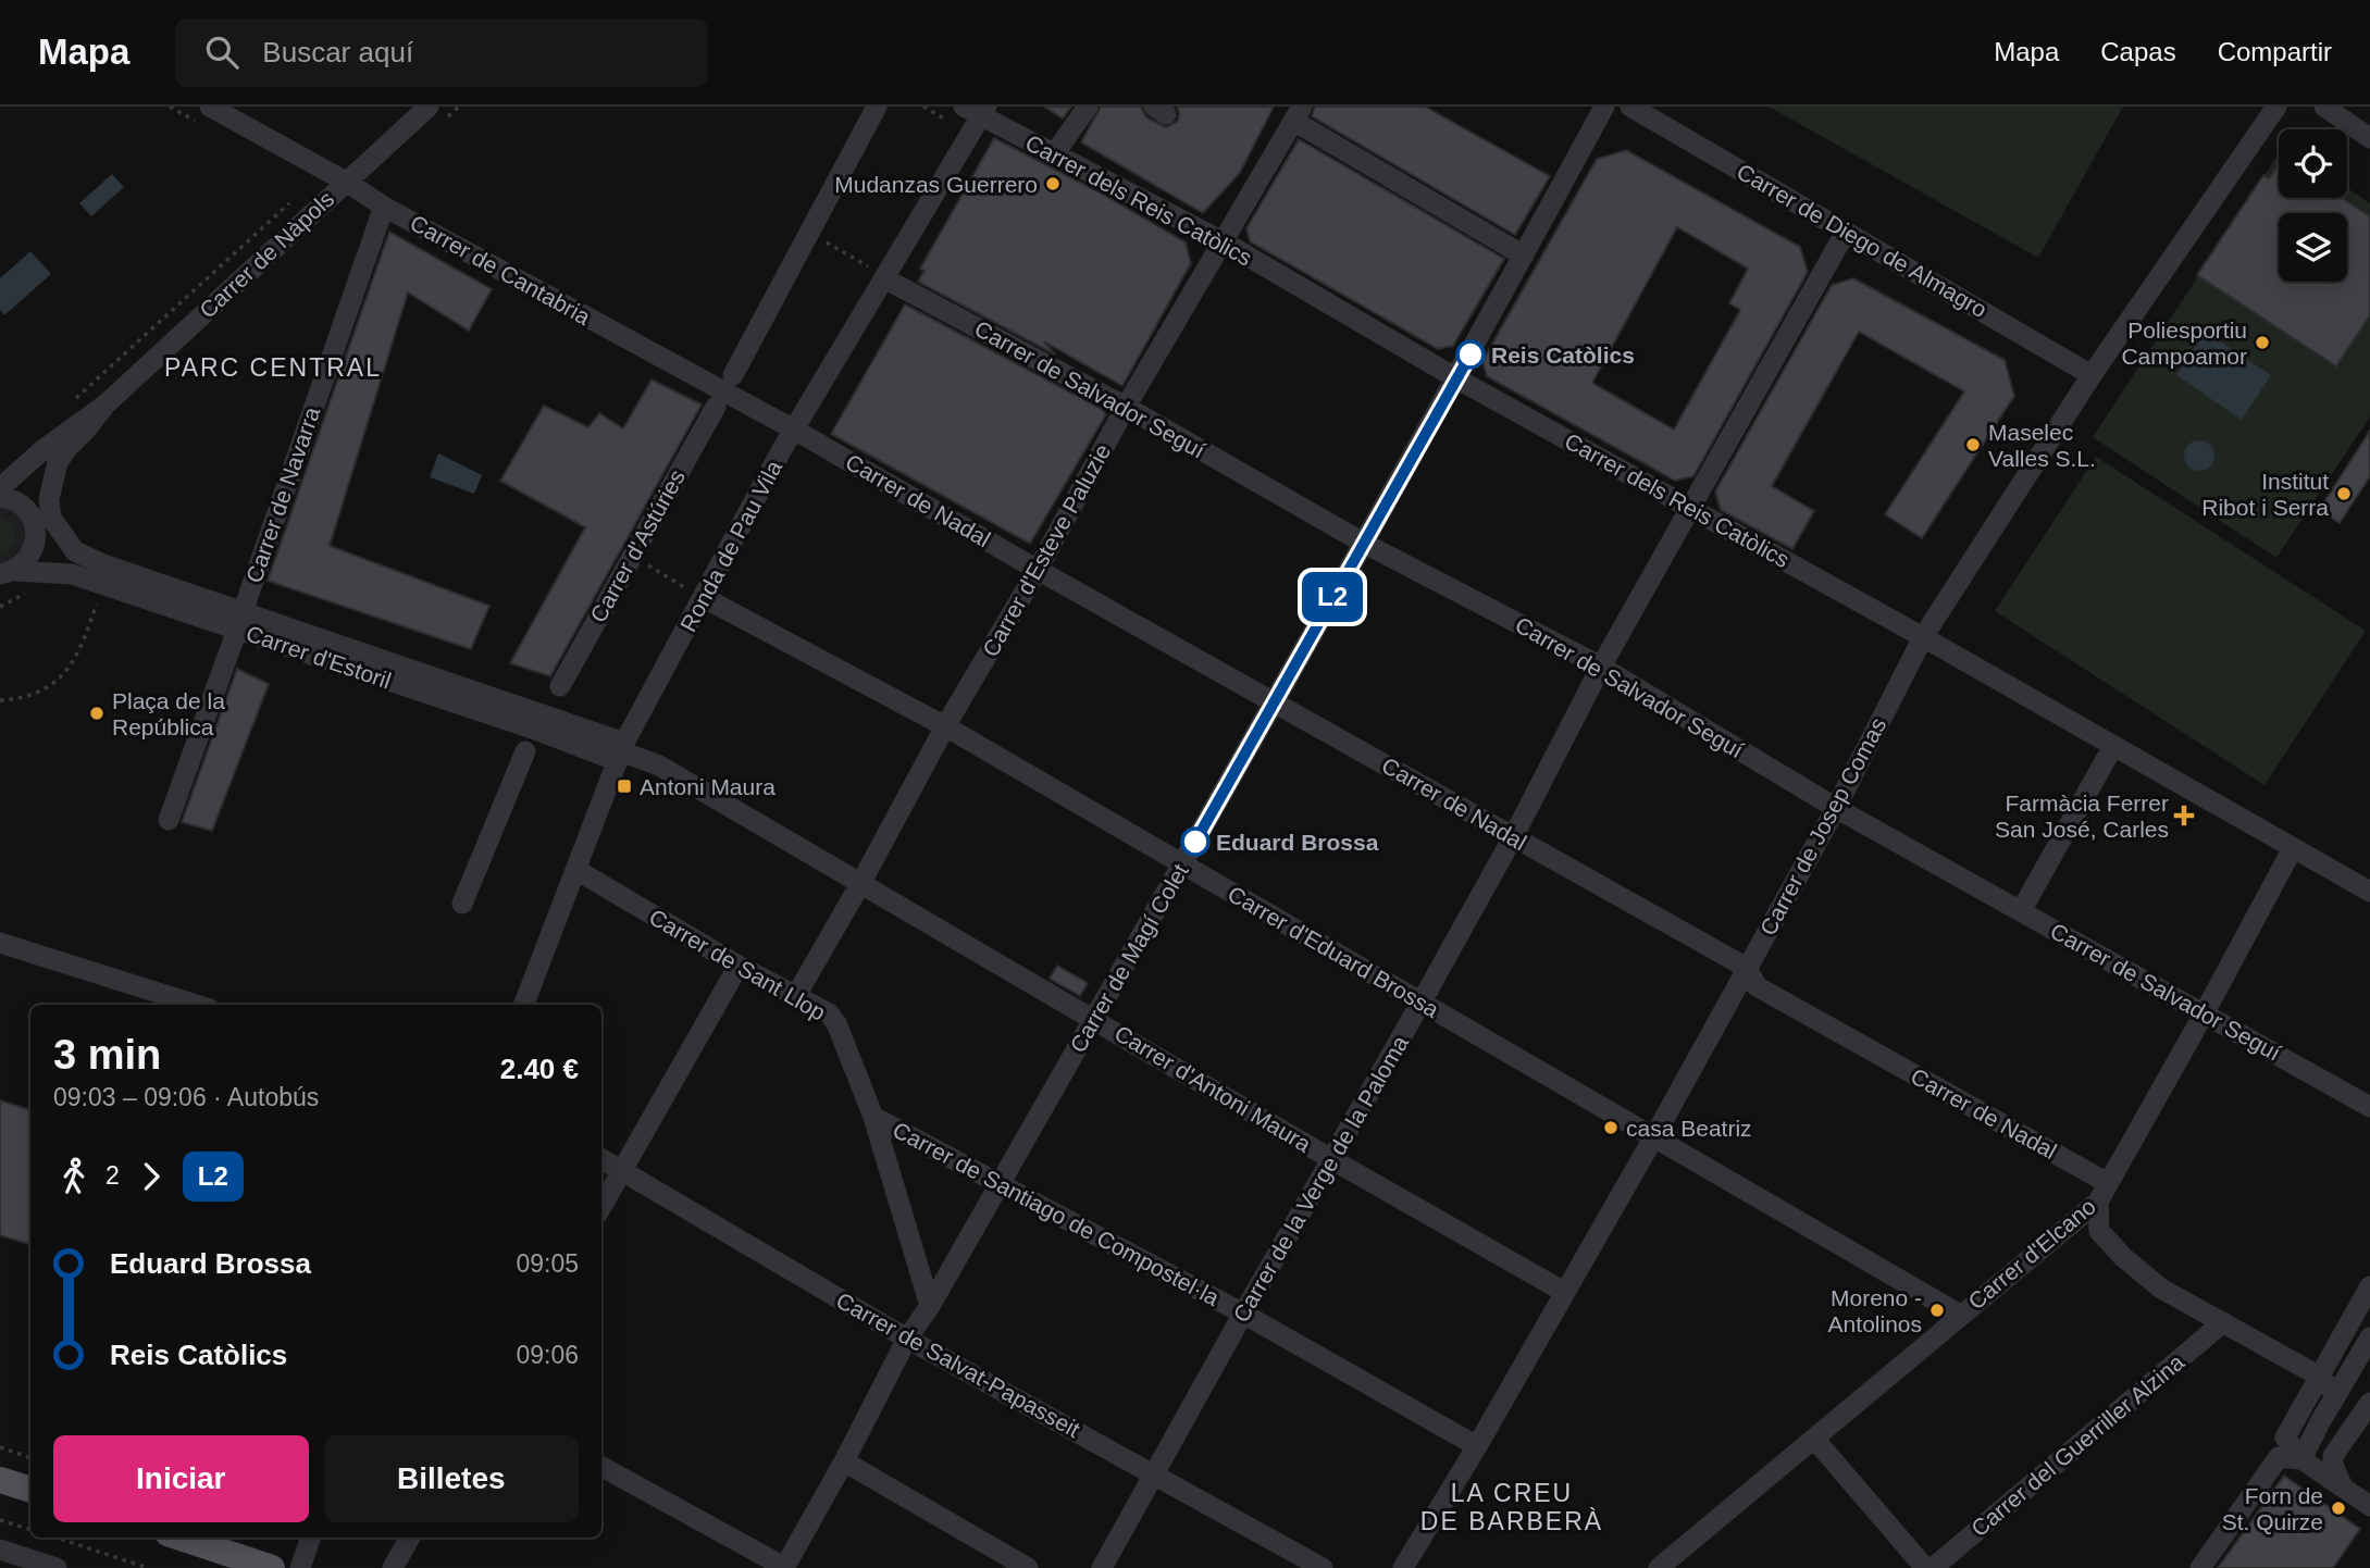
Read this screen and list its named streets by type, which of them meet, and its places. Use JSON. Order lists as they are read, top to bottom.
{
  "streets": {
    "street": [
      "Carrer dels Reis Catòlics",
      "Carrer de Diego de Almagro",
      "Carrer de Nàpols",
      "Carrer de Cantabria",
      "Carrer de Salvador Seguí",
      "Carrer de Navarra",
      "Carrer de Nadal",
      "Carrer d'Astúries",
      "Ronda de Pau Vila",
      "Carrer d'Esteve Paluzie",
      "Carrer d'Estoril",
      "Carrer de Josep Comas",
      "Carrer d'Eduard Brossa",
      "Carrer de Magí Colet",
      "Carrer de Sant Llop",
      "Carrer d'Antoni Maura",
      "Carrer de la Verge de la Paloma",
      "Carrer de Santiago de Compostel·la",
      "Carrer d'Elcano",
      "Carrer de Salvat-Papasseit",
      "Carrer del Guerriller Alzina"
    ]
  },
  "crossings": [
    ["Carrer dels Reis Catòlics", "Ronda de Pau Vila"],
    ["Carrer dels Reis Catòlics", "Carrer d'Esteve Paluzie"],
    ["Carrer dels Reis Catòlics", "Carrer de Josep Comas"],
    ["Carrer dels Reis Catòlics", "Carrer de Magí Colet"],
    ["Carrer dels Reis Catòlics", "Carrer de la Verge de la Paloma"],
    ["Carrer dels Reis Catòlics", "Carrer d'Elcano"],
    ["Carrer de Diego de Almagro", "Carrer de Josep Comas"],
    ["Carrer de Diego de Almagro", "Carrer de la Verge de la Paloma"],
    ["Carrer de Nàpols", "Carrer de Cantabria"],
    ["Carrer de Nàpols", "Carrer d'Estoril"],
    ["Carrer de Cantabria", "Carrer de Navarra"],
    ["Carrer de Cantabria", "Carrer de Nadal"],
    ["Carrer de Cantabria", "Ronda de Pau Vila"],
    ["Carrer de Salvador Seguí", "Ronda de Pau Vila"],
    ["Carrer de Salvador Seguí", "Carrer d'Esteve Paluzie"],
    ["Carrer de Salvador Seguí", "Carrer de Josep Comas"],
    ["Carrer de Salvador Seguí", "Carrer de Magí Colet"],
    ["Carrer de Salvador Seguí", "Carrer de la Verge de la Paloma"],
    ["Carrer de Salvador Seguí", "Carrer d'Elcano"],
    ["Carrer de Navarra", "Carrer d'Estoril"],
    ["Carrer de Nadal", "Ronda de Pau Vila"],
    ["Carrer de Nadal", "Carrer d'Esteve Paluzie"],
    ["Carrer de Nadal", "Carrer de Josep Comas"],
    ["Carrer de Nadal", "Carrer de Magí Colet"],
    ["Carrer de Nadal", "Carrer de la Verge de la Paloma"],
    ["Carrer de Nadal", "Carrer d'Elcano"],
    ["Ronda de Pau Vila", "Carrer d'Estoril"],
    ["Ronda de Pau Vila", "Carrer d'Eduard Brossa"],
    ["Ronda de Pau Vila", "Carrer de Sant Llop"],
    ["Ronda de Pau Vila", "Carrer d'Antoni Maura"],
    ["Carrer d'Esteve Paluzie", "Carrer d'Eduard Brossa"],
    ["Carrer d'Esteve Paluzie", "Carrer de Sant Llop"],
    ["Carrer d'Esteve Paluzie", "Carrer d'Antoni Maura"],
    ["Carrer d'Estoril", "Carrer d'Antoni Maura"],
    ["Carrer de Josep Comas", "Carrer d'Eduard Brossa"],
    ["Carrer de Josep Comas", "Carrer d'Antoni Maura"],
    ["Carrer de Josep Comas", "Carrer de Santiago de Compostel·la"],
    ["Carrer d'Eduard Brossa", "Carrer de Magí Colet"],
    ["Carrer d'Eduard Brossa", "Carrer de la Verge de la Paloma"],
    ["Carrer d'Eduard Brossa", "Carrer d'Elcano"],
    ["Carrer de Magí Colet", "Carrer de Sant Llop"],
    ["Carrer de Magí Colet", "Carrer d'Antoni Maura"],
    ["Carrer de Magí Colet", "Carrer de Santiago de Compostel·la"],
    ["Carrer de Magí Colet", "Carrer de Salvat-Papasseit"],
    ["Carrer de Sant Llop", "Carrer de Santiago de Compostel·la"],
    ["Carrer d'Antoni Maura", "Carrer de la Verge de la Paloma"],
    ["Carrer de la Verge de la Paloma", "Carrer de Santiago de Compostel·la"],
    ["Carrer de la Verge de la Paloma", "Carrer de Salvat-Papasseit"]
  ],
  "districts": ["PARC CENTRAL", "LA CREU DE BARBERÀ"],
  "places": {
    "other": [
      "Mudanzas Guerrero",
      "Poliesportiu Campoamor",
      "Reis Catòlics",
      "Maselec Valles S.L.",
      "Institut Ribot i Serra",
      "Plaça de la República",
      "Eduard Brossa",
      "casa Beatriz",
      "Moreno - Antolinos",
      "Forn de St. Quirze"
    ],
    "transit": ["Antoni Maura"],
    "health": ["Farmàcia Ferrer San José, Carles"]
  },
  "lines": ["bus line L2"],
  "page": {
    "header": "Mapa",
    "search": "Buscar aquí",
    "nav": ["Mapa", "Capas", "Compartir"],
    "on_map": "L2",
    "heading": ["3 min", "09:03 – 09:06 · Autobús", "2.40 €"],
    "legs": ["2", "L2"],
    "list": [
      {
        "name": "Eduard Brossa",
        "value": "09:05"
      },
      {
        "name": "Reis Catòlics",
        "value": "09:06"
      }
    ],
    "buttons": ["Iniciar", "Billetes"]
  }
}
